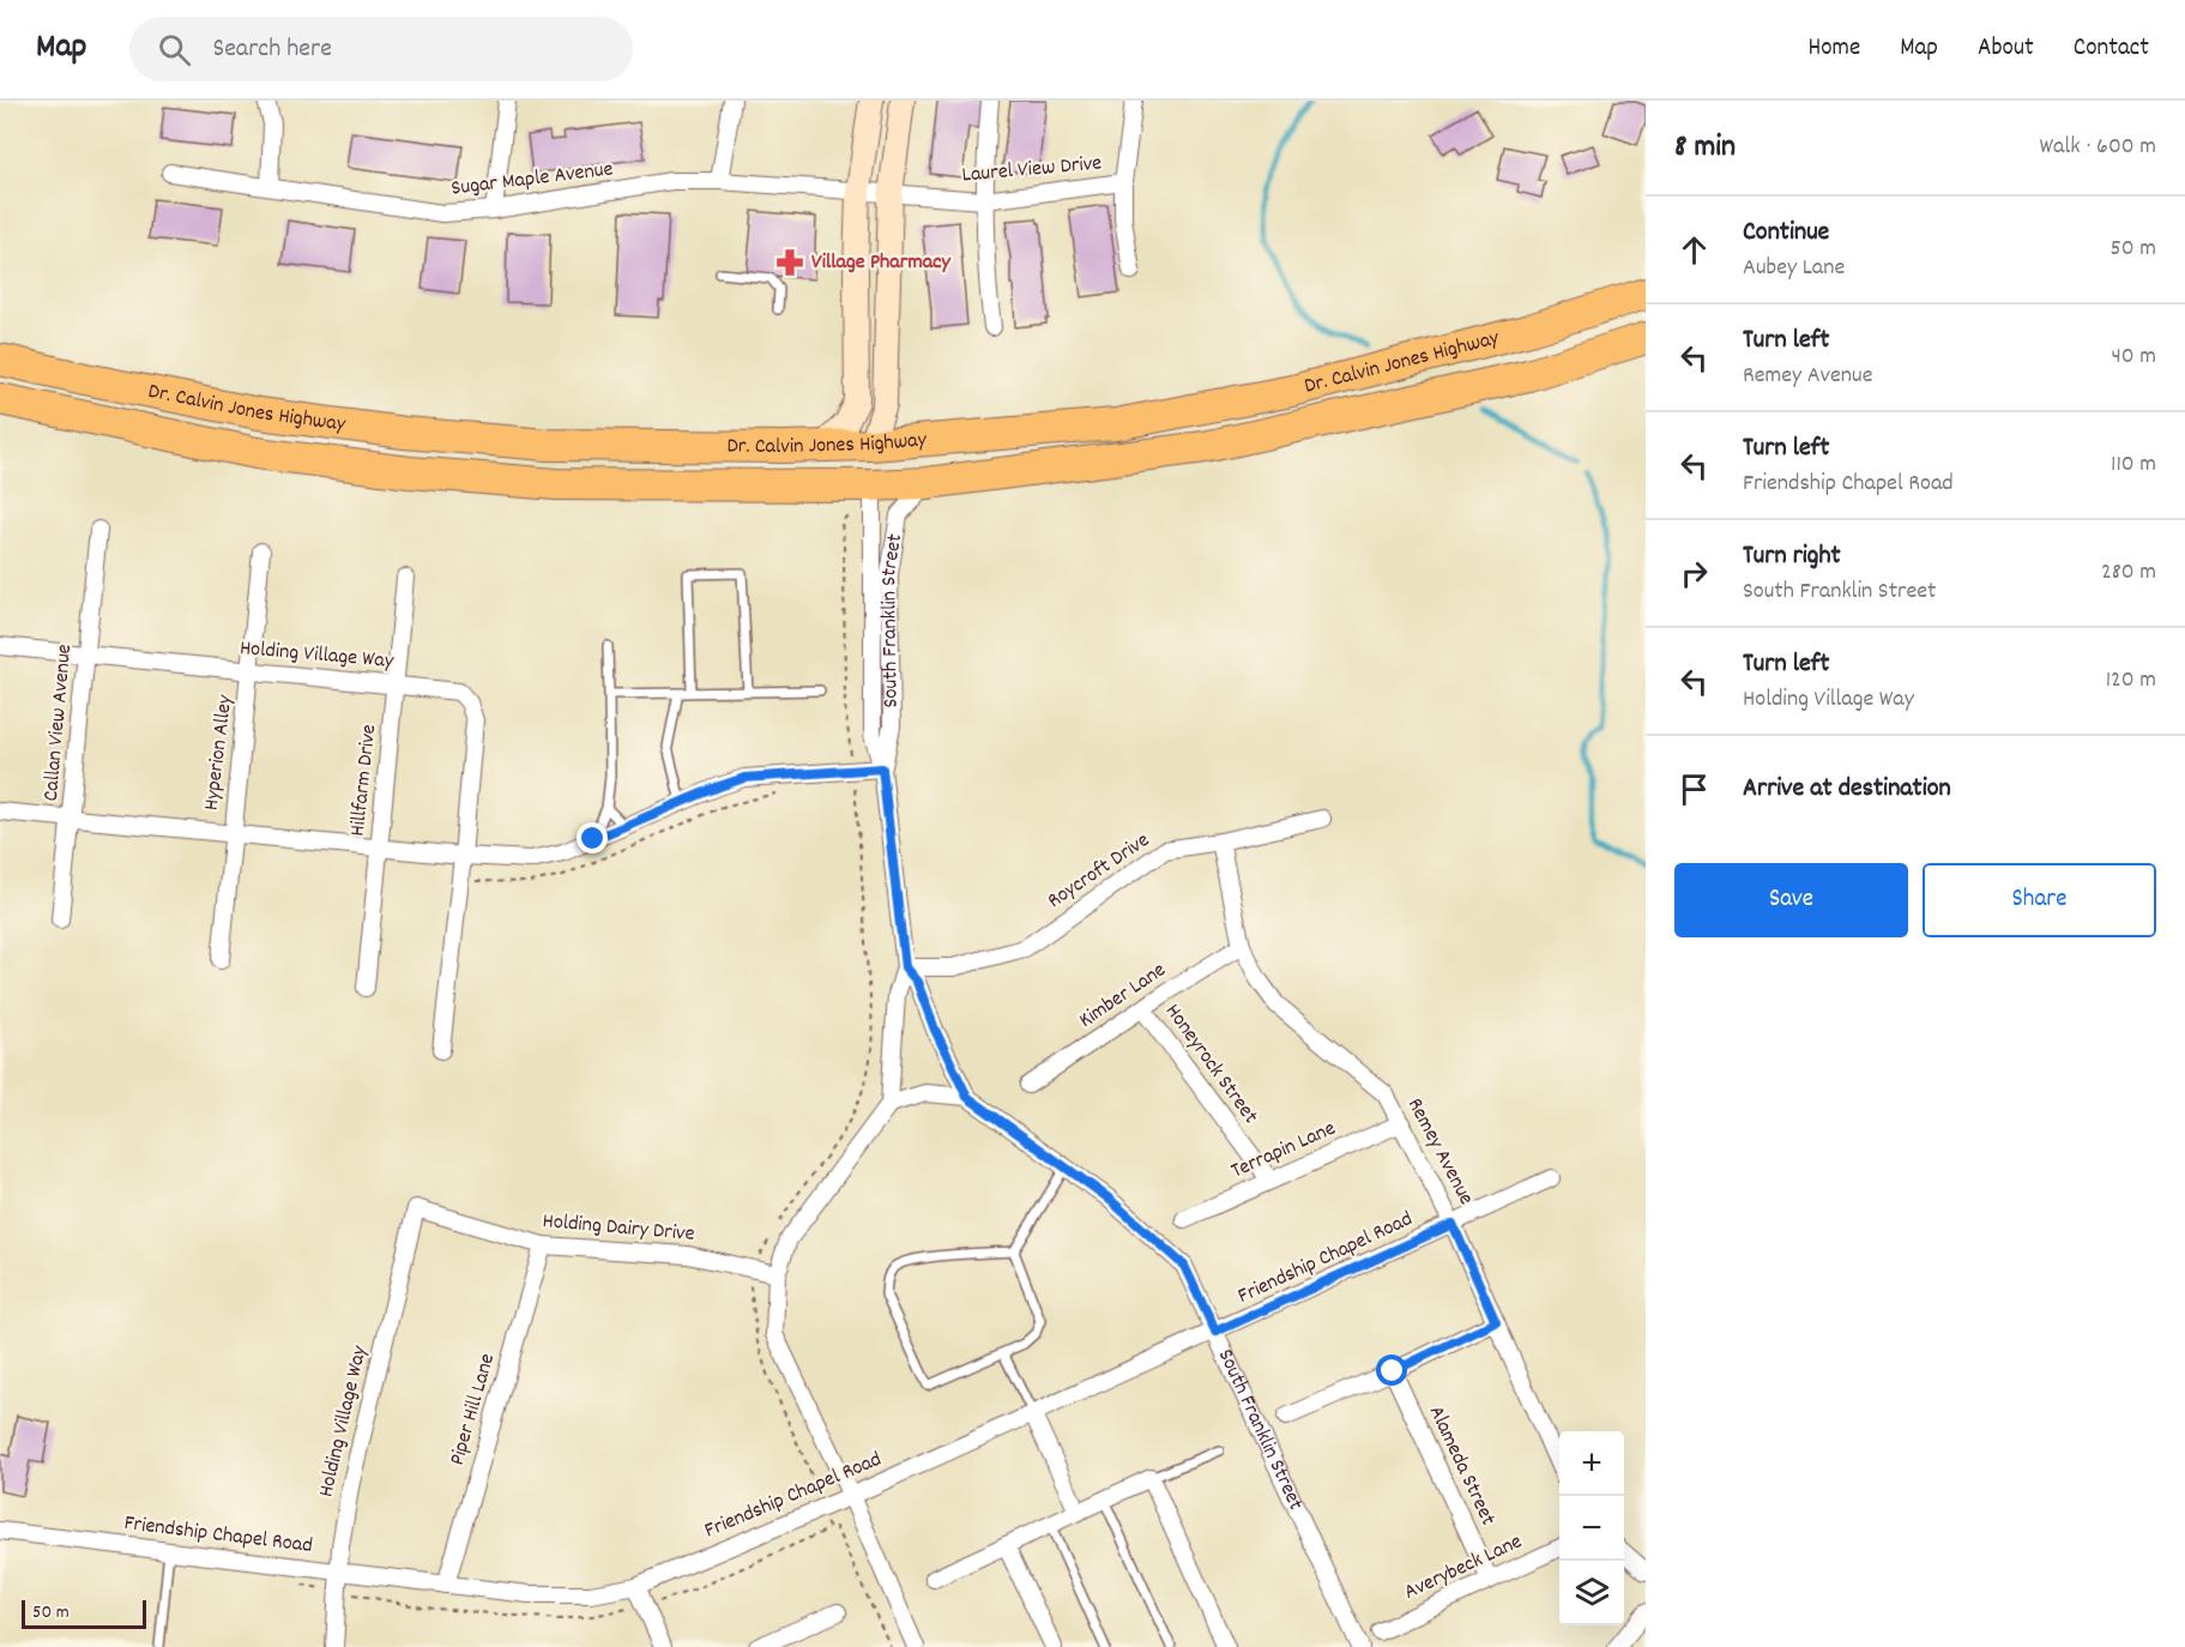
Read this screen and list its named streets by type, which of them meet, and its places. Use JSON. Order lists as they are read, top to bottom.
{
  "streets": {
    "highway": ["Dr. Calvin Jones Highway"],
    "street": [
      "Laurel View Drive",
      "Sugar Maple Avenue",
      "South Franklin Street",
      "Holding Village Way",
      "Callan View Avenue",
      "Hyperion Alley",
      "Hillfarm Drive",
      "Roycroft Drive",
      "Kimber Lane",
      "Honeyrock Street",
      "Terrapin Lane",
      "Remey Avenue",
      "Holding Dairy Drive",
      "Friendship Chapel Road",
      "Piper Hill Lane",
      "Alameda Street",
      "Averybeck Lane"
    ]
  },
  "crossings": [
    ["Laurel View Drive", "Sugar Maple Avenue"],
    ["Dr. Calvin Jones Highway", "South Franklin Street"],
    ["South Franklin Street", "Roycroft Drive"],
    ["South Franklin Street", "Friendship Chapel Road"],
    ["Holding Village Way", "Callan View Avenue"],
    ["Holding Village Way", "Hyperion Alley"],
    ["Holding Village Way", "Hillfarm Drive"],
    ["Holding Village Way", "Holding Dairy Drive"],
    ["Holding Village Way", "Friendship Chapel Road"],
    ["Roycroft Drive", "Remey Avenue"],
    ["Kimber Lane", "Honeyrock Street"],
    ["Kimber Lane", "Remey Avenue"],
    ["Honeyrock Street", "Terrapin Lane"],
    ["Terrapin Lane", "Remey Avenue"],
    ["Remey Avenue", "Friendship Chapel Road"],
    ["Holding Dairy Drive", "Piper Hill Lane"],
    ["Friendship Chapel Road", "Piper Hill Lane"],
    ["Alameda Street", "Averybeck Lane"]
  ],
  "places": {
    "pharmacy": ["Village Pharmacy"]
  },
  "scale_bar": "50 m",
  "page": {
    "header": "Map",
    "search": "Search here",
    "nav": [
      "Home",
      "Map",
      "About",
      "Contact"
    ],
    "heading": ["8 min", "Walk · 600 m"],
    "list": [
      ["Continue", "Aubey Lane", "50 m"],
      ["Turn left", "Remey Avenue", "40 m"],
      ["Turn left", "Friendship Chapel Road", "110 m"],
      ["Turn right", "South Franklin Street", "280 m"],
      ["Turn left", "Holding Village Way", "120 m"],
      "Arrive at destination"
    ],
    "buttons": ["Save", "Share"],
    "map_buttons": ["+", "−"],
    "scale": "50 m"
  }
}
